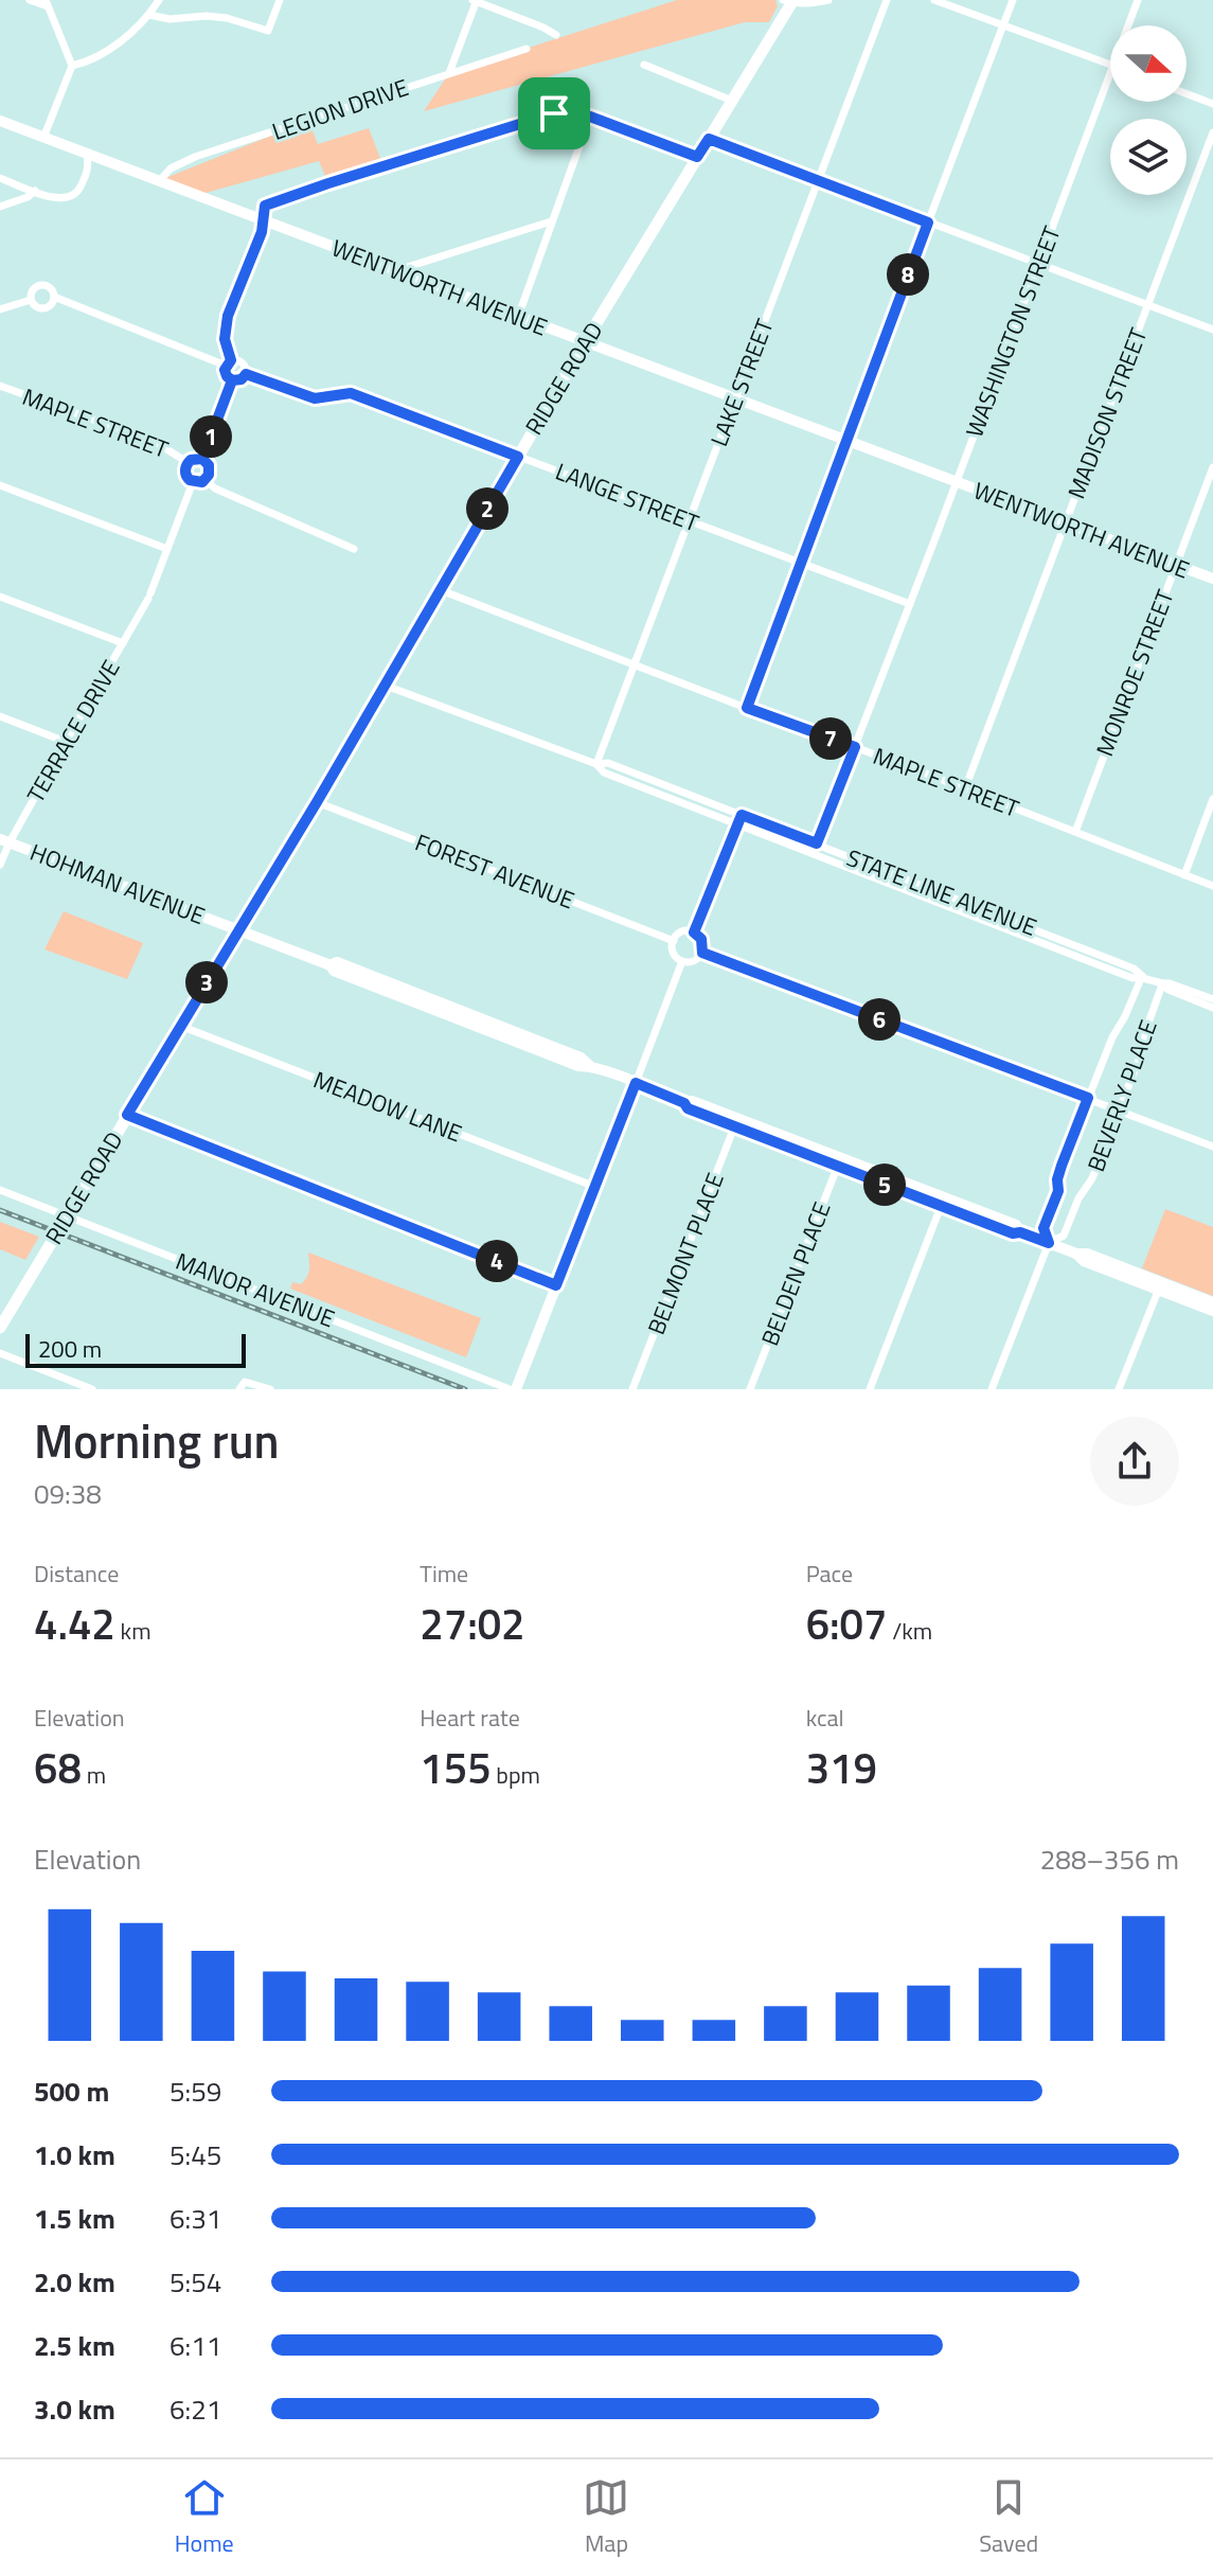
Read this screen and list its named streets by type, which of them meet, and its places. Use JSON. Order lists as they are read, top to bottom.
{
  "streets": {
    "main road": ["RIDGE ROAD"],
    "street": [
      "LEGION DRIVE",
      "WENTWORTH AVENUE",
      "WASHINGTON STREET",
      "LAKE STREET",
      "MADISON STREET",
      "MAPLE STREET",
      "LANGE STREET",
      "MONROE STREET",
      "TERRACE DRIVE",
      "FOREST AVENUE",
      "HOHMAN AVENUE",
      "STATE LINE AVENUE",
      "BEVERLY PLACE",
      "MEADOW LANE",
      "BELMONT PLACE",
      "BELDEN PLACE",
      "MANOR AVENUE"
    ]
  },
  "crossings": [
    ["LEGION DRIVE", "WENTWORTH AVENUE"],
    ["WENTWORTH AVENUE", "WASHINGTON STREET"],
    ["WENTWORTH AVENUE", "RIDGE ROAD"],
    ["WENTWORTH AVENUE", "LAKE STREET"],
    ["WENTWORTH AVENUE", "MADISON STREET"],
    ["WENTWORTH AVENUE", "MONROE STREET"],
    ["WASHINGTON STREET", "MAPLE STREET"],
    ["WASHINGTON STREET", "LANGE STREET"],
    ["WASHINGTON STREET", "STATE LINE AVENUE"],
    ["RIDGE ROAD", "MAPLE STREET"],
    ["RIDGE ROAD", "LANGE STREET"],
    ["RIDGE ROAD", "FOREST AVENUE"],
    ["RIDGE ROAD", "HOHMAN AVENUE"],
    ["RIDGE ROAD", "STATE LINE AVENUE"],
    ["RIDGE ROAD", "MEADOW LANE"],
    ["RIDGE ROAD", "MANOR AVENUE"],
    ["LAKE STREET", "MAPLE STREET"],
    ["LAKE STREET", "LANGE STREET"],
    ["LAKE STREET", "STATE LINE AVENUE"],
    ["MADISON STREET", "MAPLE STREET"],
    ["MAPLE STREET", "MONROE STREET"],
    ["MAPLE STREET", "TERRACE DRIVE"],
    ["TERRACE DRIVE", "HOHMAN AVENUE"],
    ["HOHMAN AVENUE", "BEVERLY PLACE"],
    ["HOHMAN AVENUE", "BELMONT PLACE"],
    ["HOHMAN AVENUE", "BELDEN PLACE"],
    ["STATE LINE AVENUE", "BEVERLY PLACE"]
  ],
  "scale_bar": "200 m",
  "north": "right",
  "page": {
    "pins": [
      "8",
      "1",
      "2",
      "7",
      "3",
      "6",
      "5",
      "4"
    ],
    "scale": "200 m",
    "heading": ["Morning run", "09:38"],
    "stats": [
      ["Distance", "4.42 km"],
      ["Time", "27:02"],
      ["Pace", "6:07 /km"],
      ["Elevation", "68 m"],
      ["Heart rate", "155 bpm"],
      ["kcal", "319"]
    ],
    "chart": ["Elevation", "288–356 m"],
    "list": [
      {
        "name": "500 m",
        "note": "5:59"
      },
      {
        "name": "1.0 km",
        "note": "5:45"
      },
      {
        "name": "1.5 km",
        "note": "6:31"
      },
      {
        "name": "2.0 km",
        "note": "5:54"
      },
      {
        "name": "2.5 km",
        "note": "6:11"
      },
      {
        "name": "3.0 km",
        "note": "6:21"
      }
    ],
    "tabs": ["Home", "Map", "Saved"]
  }
}
